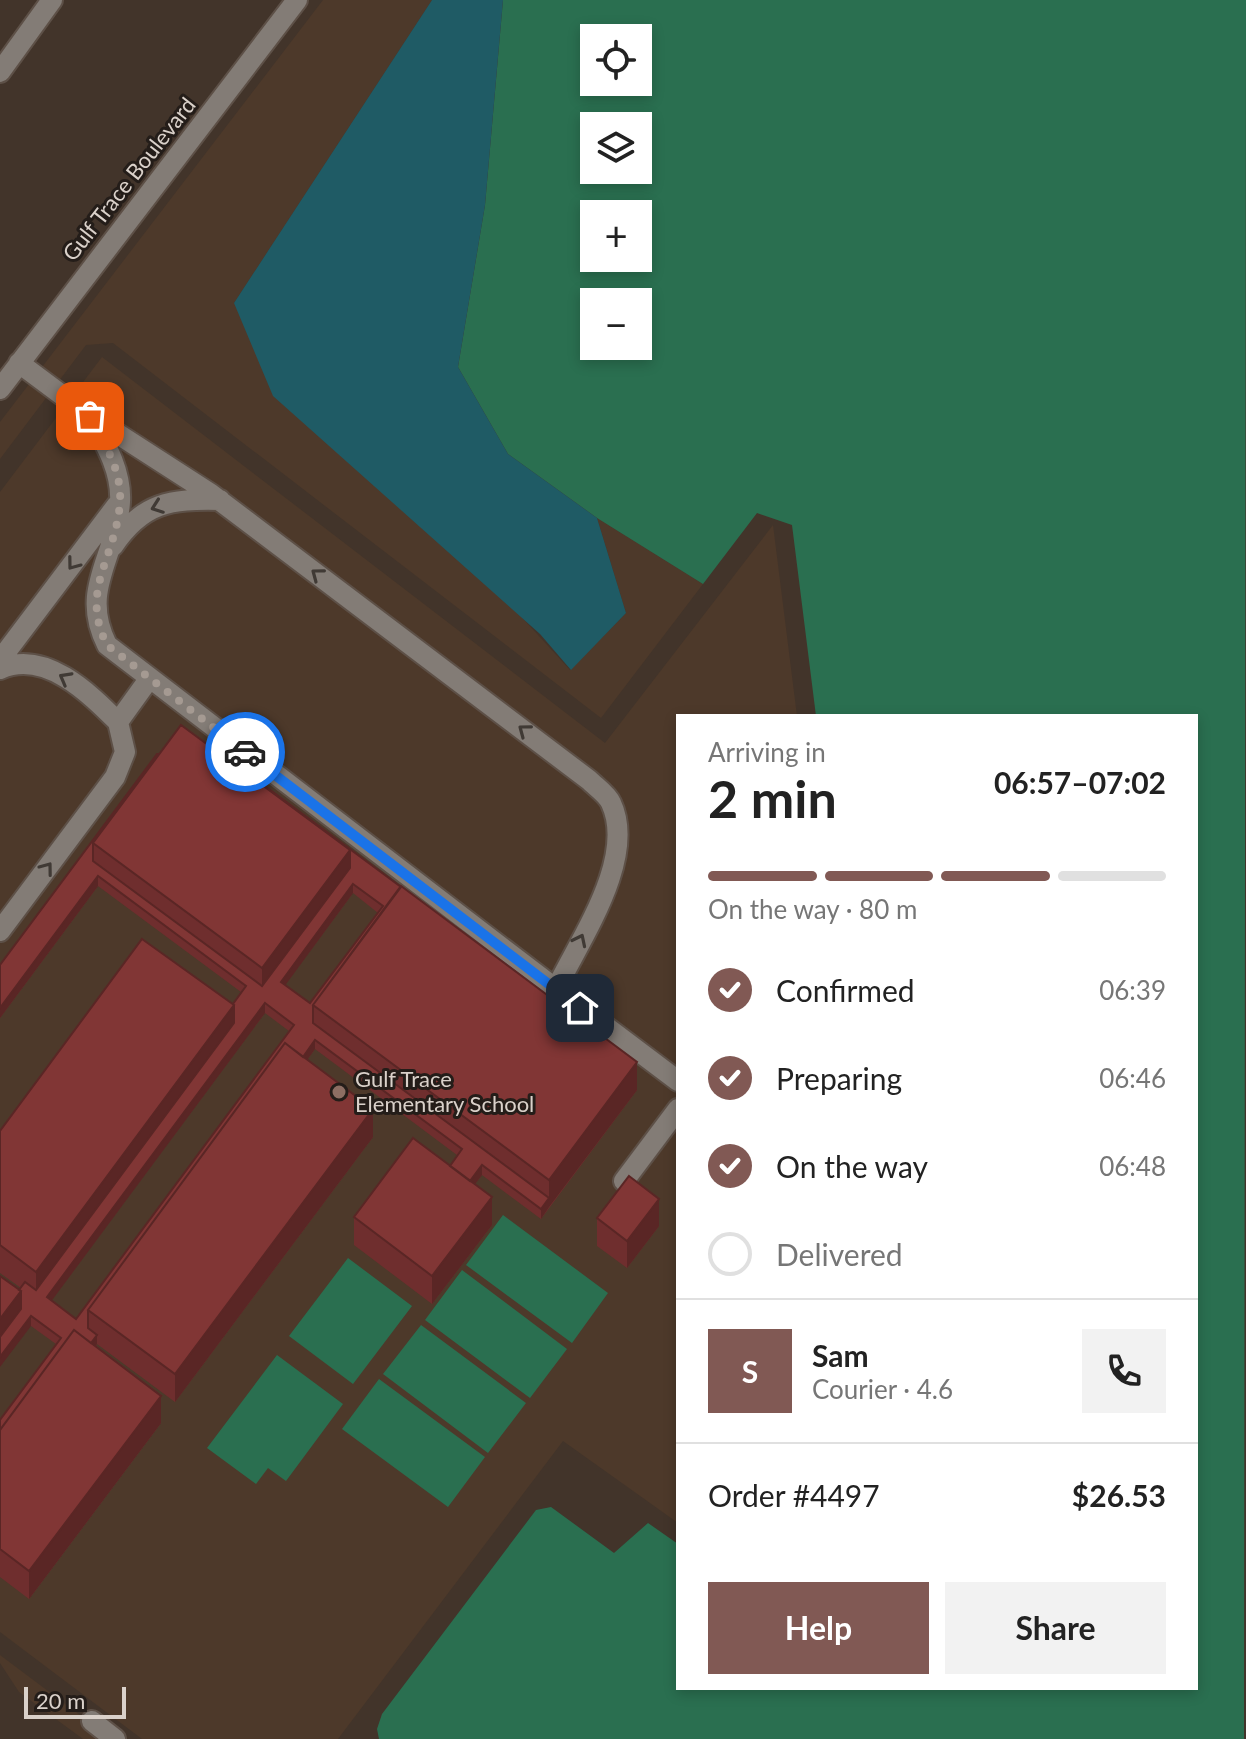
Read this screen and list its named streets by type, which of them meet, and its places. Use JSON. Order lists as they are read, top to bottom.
{
  "streets": {
    "street": ["Gulf Trace Boulevard"]
  },
  "places": ["Gulf Trace Elementary School"],
  "scale_bar": "20 m",
  "page": {
    "map_buttons": ["+", "−"],
    "heading": ["2 min", "Arriving in", "06:57–07:02"],
    "panel": [
      "Sam",
      "Courier · 4.6",
      "Order #4497",
      "$26.53"
    ],
    "bar": "On the way · 80 m",
    "list": [
      ["Confirmed", "06:39"],
      ["Preparing", "06:46"],
      ["On the way", "06:48"],
      "Delivered"
    ],
    "round": "S",
    "buttons": ["Help", "Share"],
    "scale": "20 m"
  }
}
